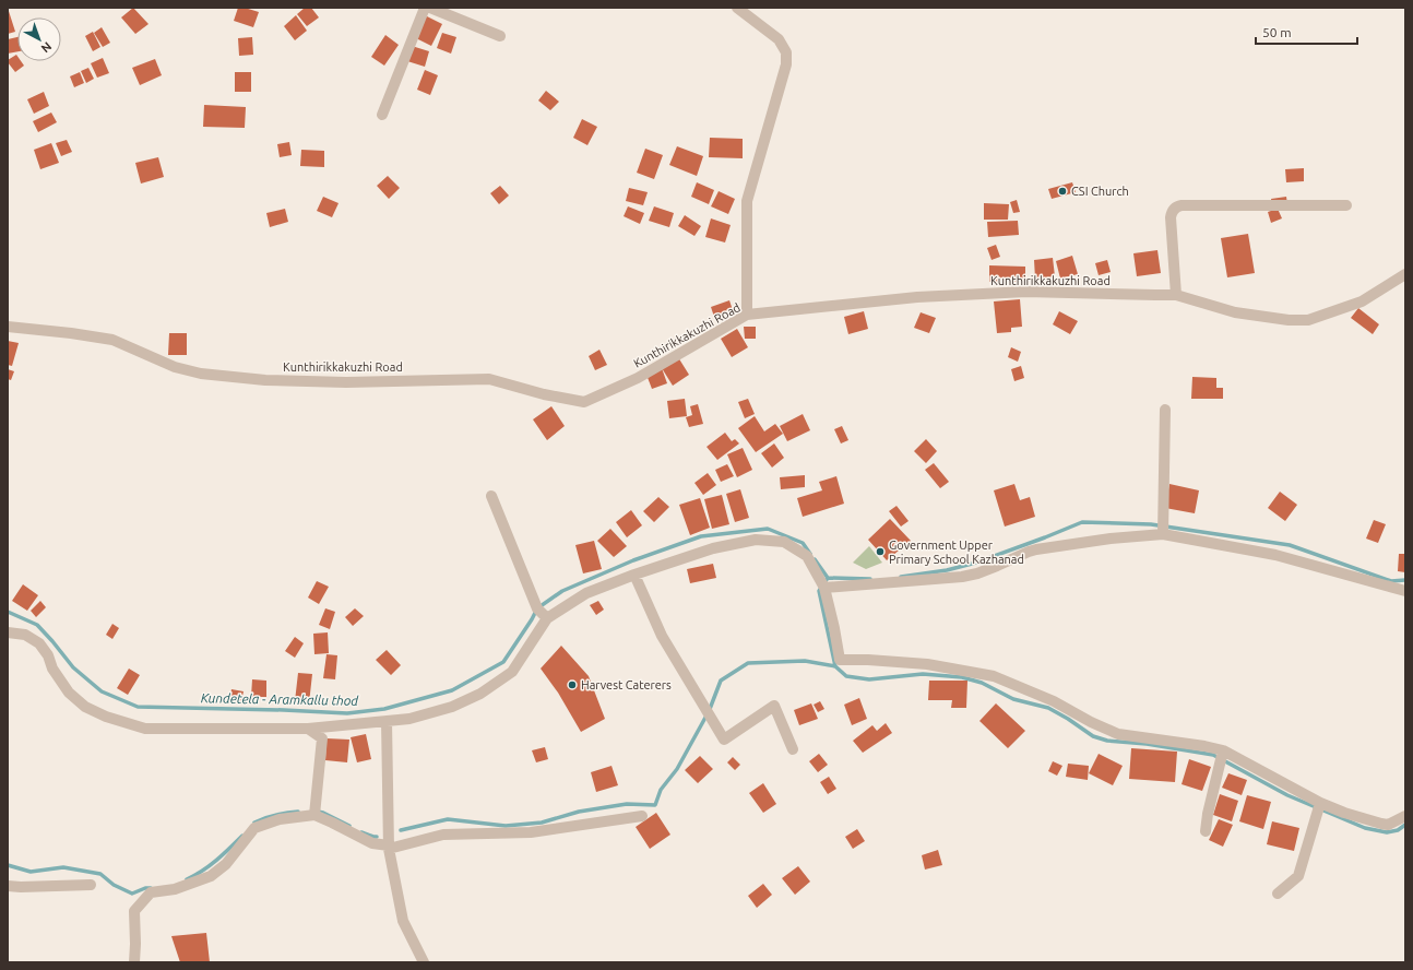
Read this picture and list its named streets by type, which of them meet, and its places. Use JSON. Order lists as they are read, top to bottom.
{
  "streets": {
    "street": ["Kunthirikkakuzhi Road"]
  },
  "water": ["Kundetela - Aramkallu thod"],
  "places": ["CSI Church", "Government Upper Primary School Kazhanad", "Harvest Caterers"],
  "scale_bar": "50 m",
  "north": "bottom right"
}
